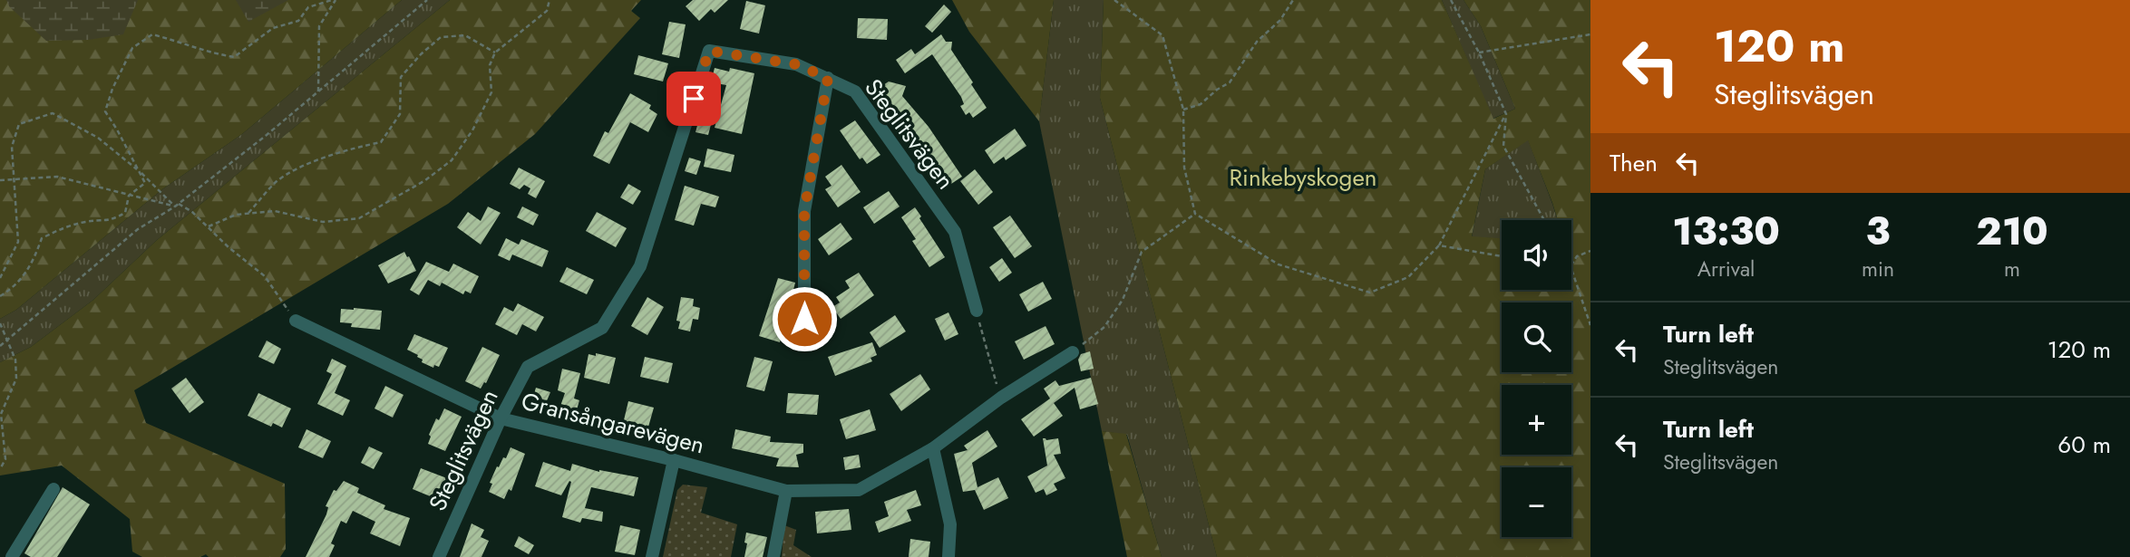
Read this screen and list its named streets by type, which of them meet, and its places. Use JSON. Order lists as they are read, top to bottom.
{
  "streets": {
    "street": ["Steglitsvägen", "Gransångarevägen"]
  },
  "crossings": [
    ["Steglitsvägen", "Gransångarevägen"]
  ],
  "parks": ["Rinkebyskogen"],
  "page": {
    "turn": ["120 m", "Steglitsvägen"],
    "then": "Then",
    "eta": [
      "13:30",
      "Arrival",
      "3",
      "min",
      "210",
      "m"
    ],
    "map_buttons": ["+", "−"],
    "list": [
      {
        "name": "Turn left",
        "note": "Steglitsvägen",
        "value": "120 m"
      },
      {
        "name": "Turn left",
        "note": "Steglitsvägen",
        "value": "60 m"
      }
    ]
  }
}
